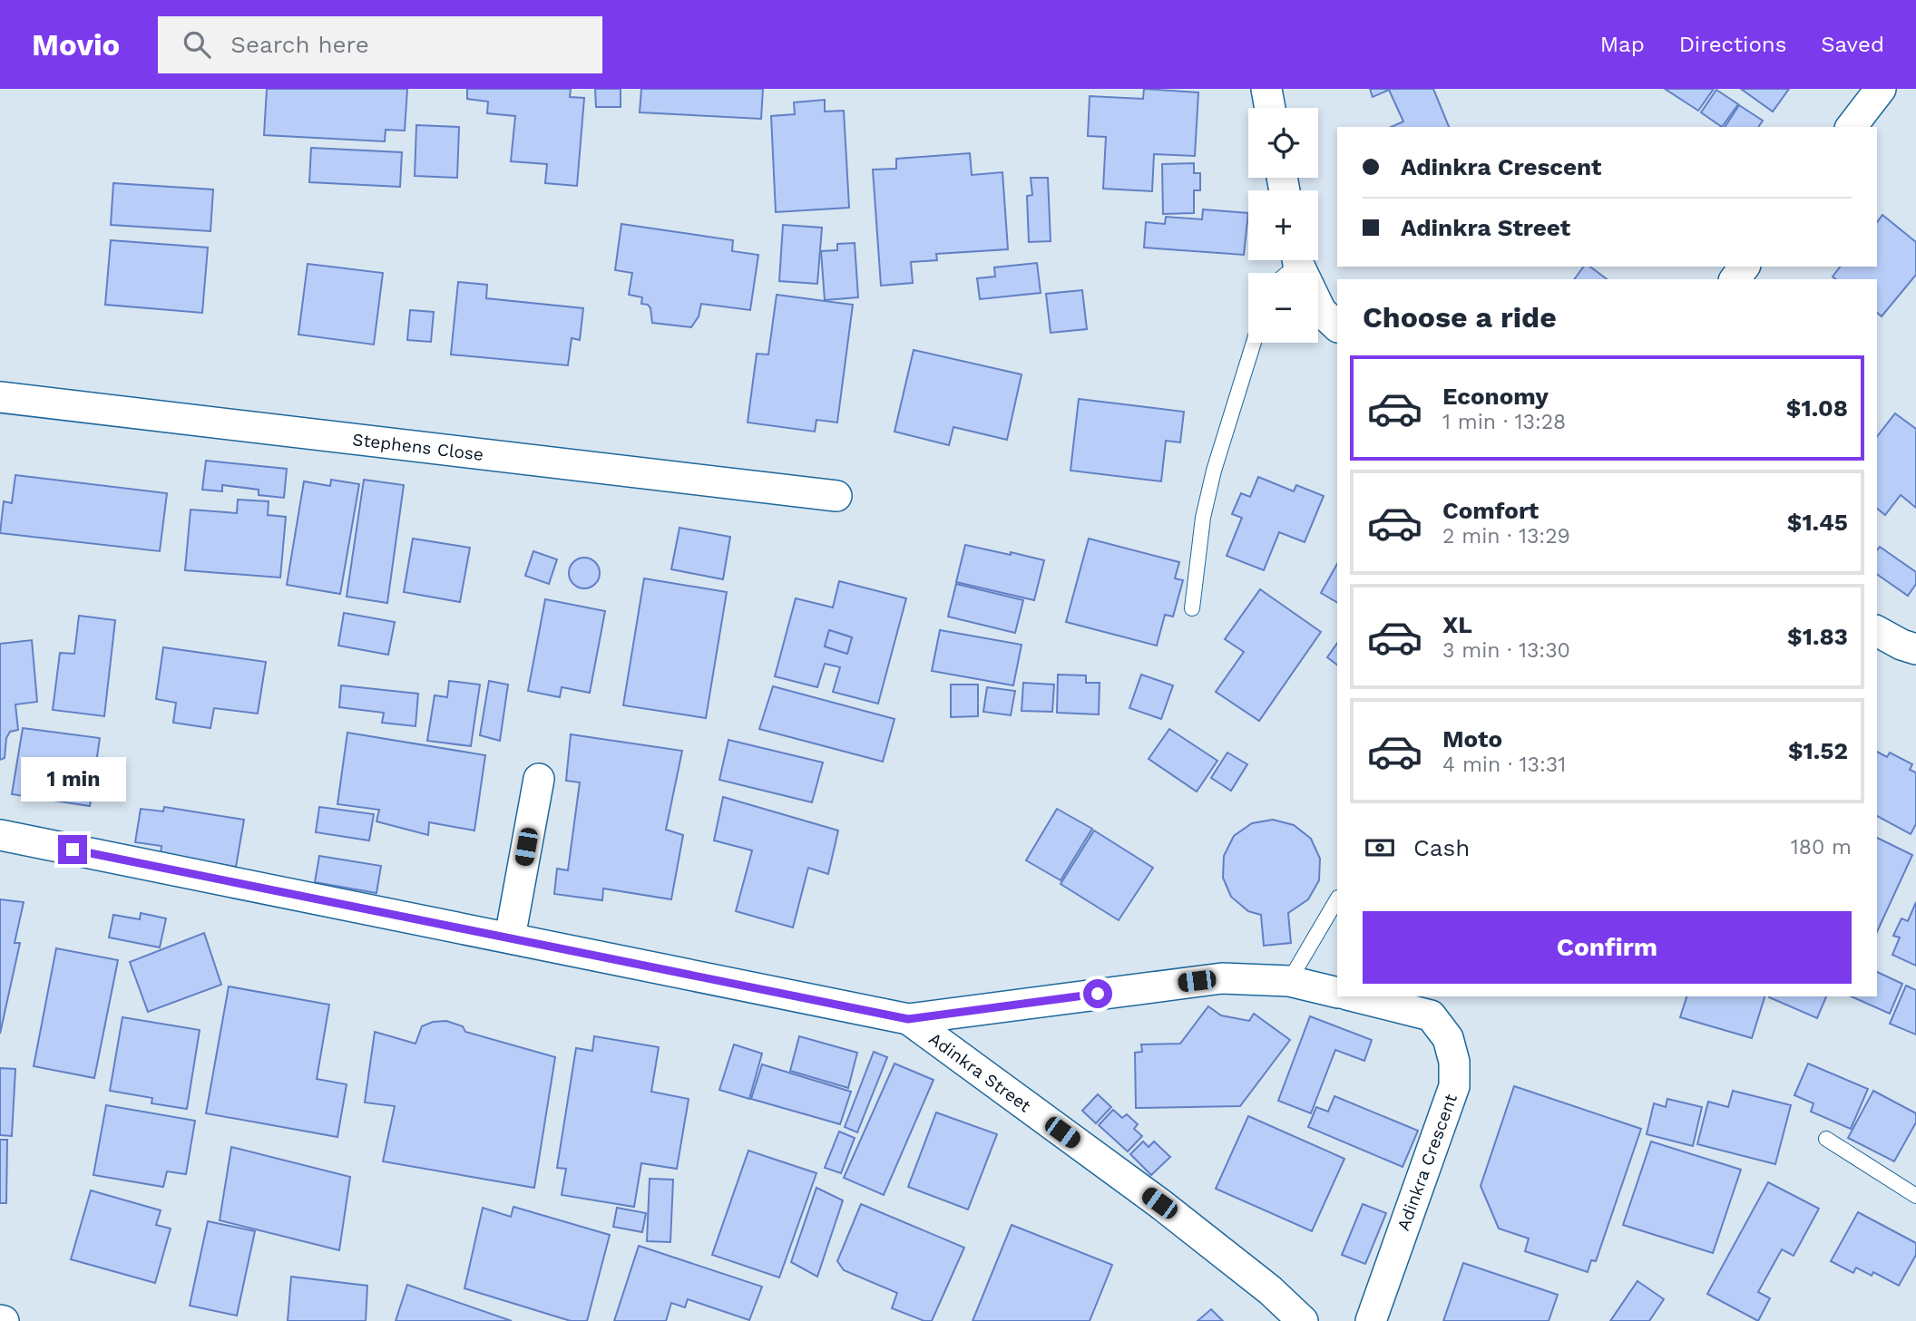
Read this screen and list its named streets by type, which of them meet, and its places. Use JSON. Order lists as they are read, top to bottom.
{
  "streets": {
    "street": ["Stephens Close", "Adinkra Street", "Adinkra Crescent"]
  },
  "page": {
    "header": "Movio",
    "search": "Search here",
    "nav": ["Map", "Directions", "Saved"],
    "map_buttons": ["+", "−"],
    "banner": ["Adinkra Crescent", "Adinkra Street"],
    "heading": "Choose a ride",
    "list": [
      {
        "name": "Economy",
        "note": "1 min · 13:28",
        "value": "$1.08"
      },
      {
        "name": "Comfort",
        "note": "2 min · 13:29",
        "value": "$1.45"
      },
      {
        "name": "XL",
        "note": "3 min · 13:30",
        "value": "$1.83"
      },
      {
        "name": "Moto",
        "note": "4 min · 13:31",
        "value": "$1.52"
      }
    ],
    "bubble": "1 min",
    "pay": ["Cash", "180 m"],
    "buttons": "Confirm"
  }
}
